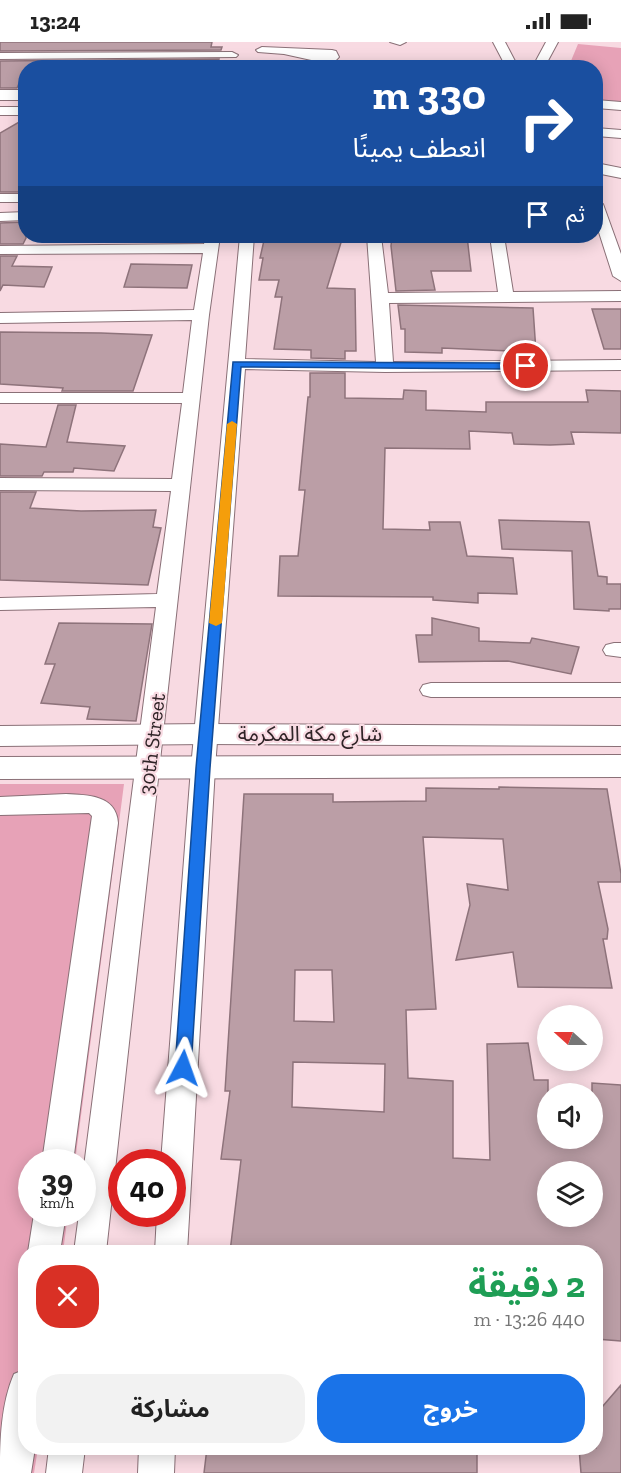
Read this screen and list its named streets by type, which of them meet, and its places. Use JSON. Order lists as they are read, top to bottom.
{
  "streets": {
    "main road": ["شارع مكة المكرمة"],
    "street": ["30th Street"]
  },
  "crossings": [
    ["شارع مكة المكرمة", "30th Street"]
  ],
  "north": "left",
  "page": {
    "status": "13:24",
    "turn": ["330 m", "انعطف يمينًا"],
    "then": "ثم",
    "speed": "39 km/h",
    "limit": "40",
    "heading": ["2 دقيقة", "440 m · 13:26"],
    "buttons": ["خروج", "مشاركة"]
  }
}
